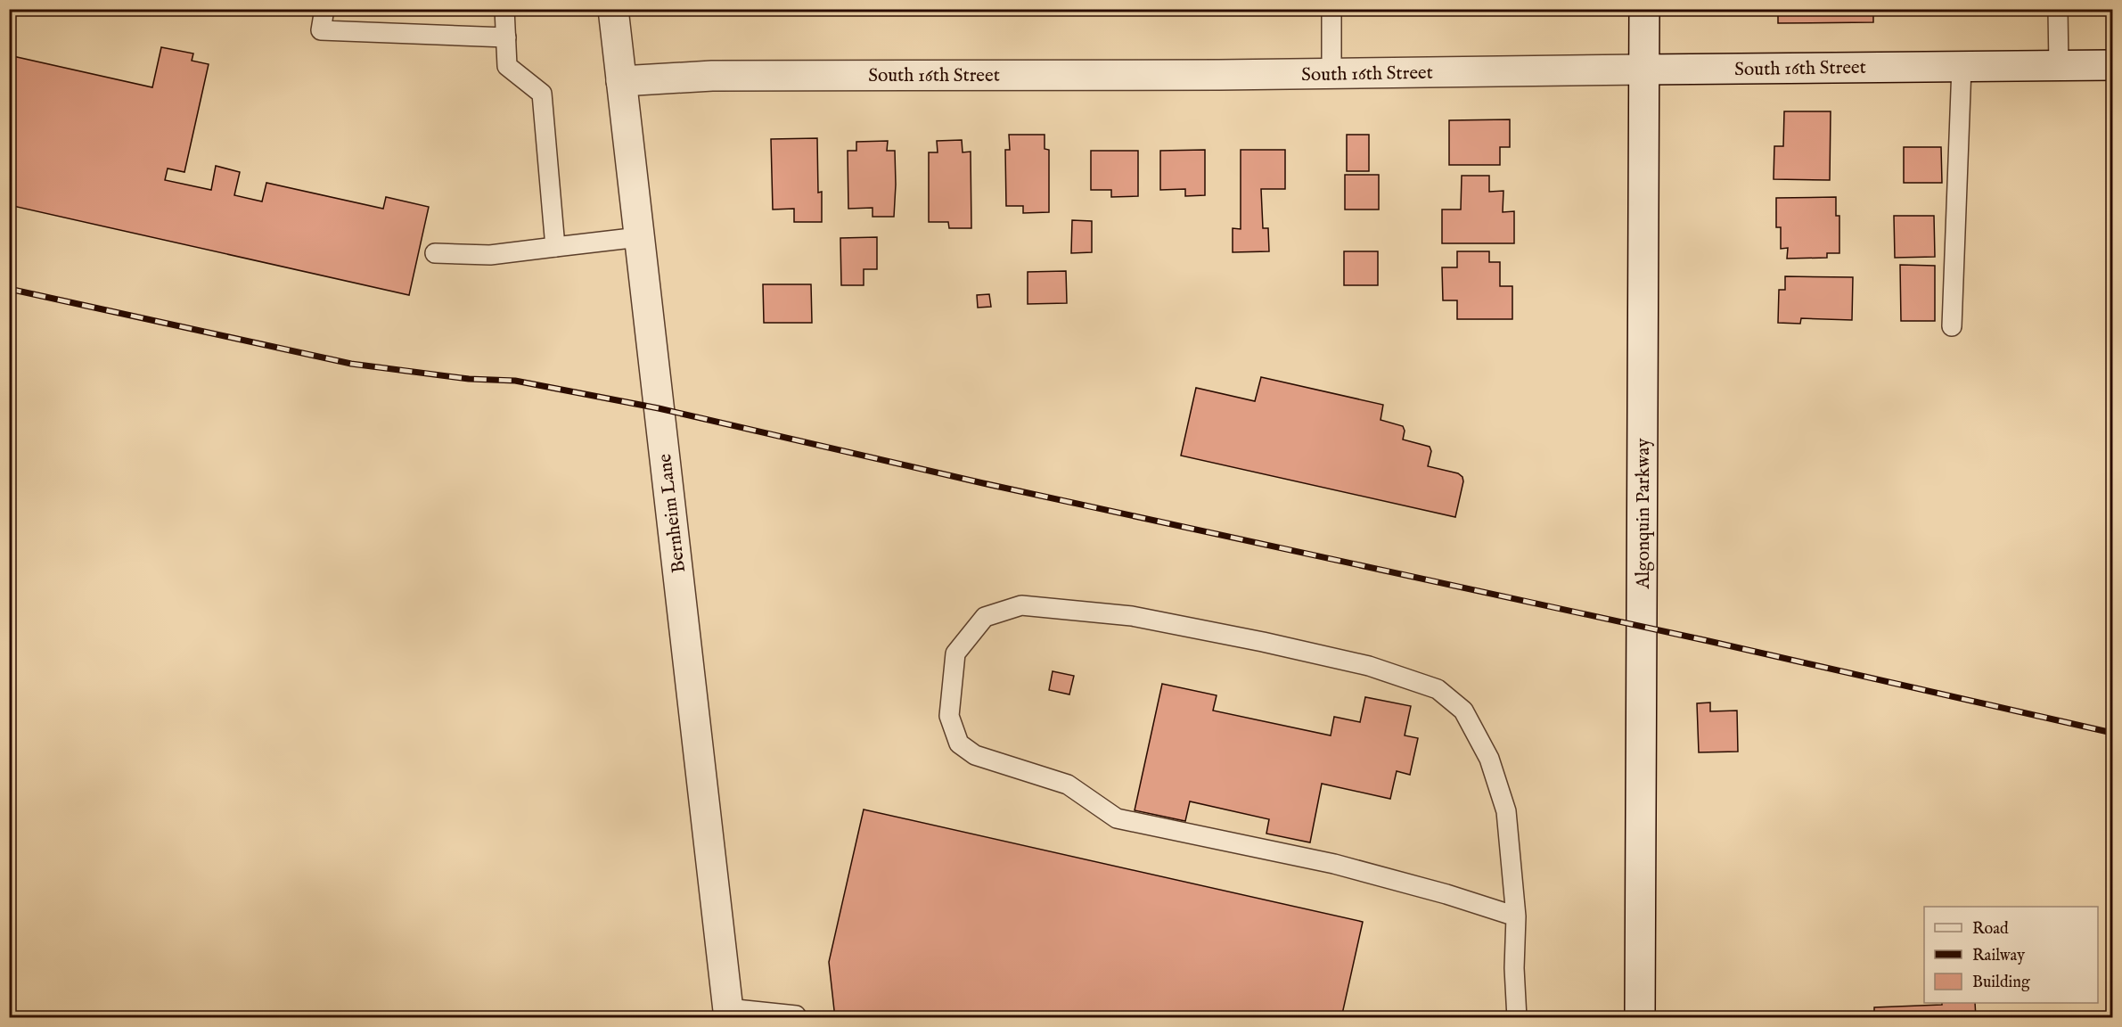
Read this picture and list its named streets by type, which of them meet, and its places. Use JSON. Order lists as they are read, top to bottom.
{
  "streets": {
    "street": ["South 16th Street", "Bernheim Lane", "Algonquin Parkway"]
  },
  "crossings": [
    ["South 16th Street", "Bernheim Lane"],
    ["South 16th Street", "Algonquin Parkway"]
  ],
  "legend": ["Road", "Railway", "Building"]
}
